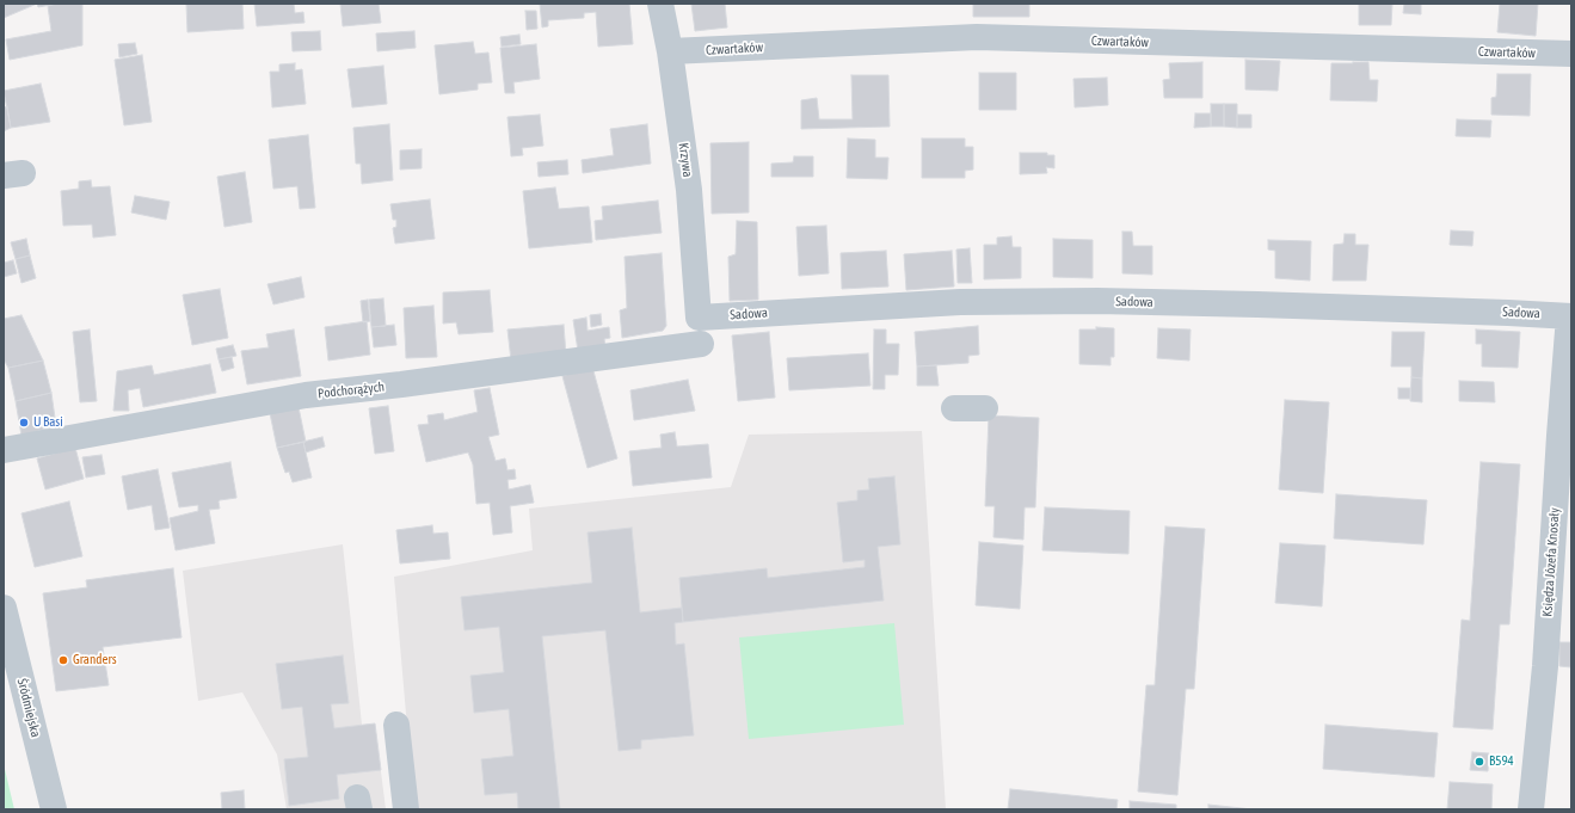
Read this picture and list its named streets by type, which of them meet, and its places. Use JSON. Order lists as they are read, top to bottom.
{
  "streets": {
    "street": [
      "Czwartaków",
      "Krzywa",
      "Sadowa",
      "Podchorążych",
      "Księdza Józefa Knosały",
      "Śródmiejska"
    ]
  },
  "crossings": [
    ["Czwartaków", "Krzywa"],
    ["Krzywa", "Sadowa"],
    ["Sadowa", "Księdza Józefa Knosały"]
  ],
  "places": ["U Basi", "Granders", "B594"]
}
